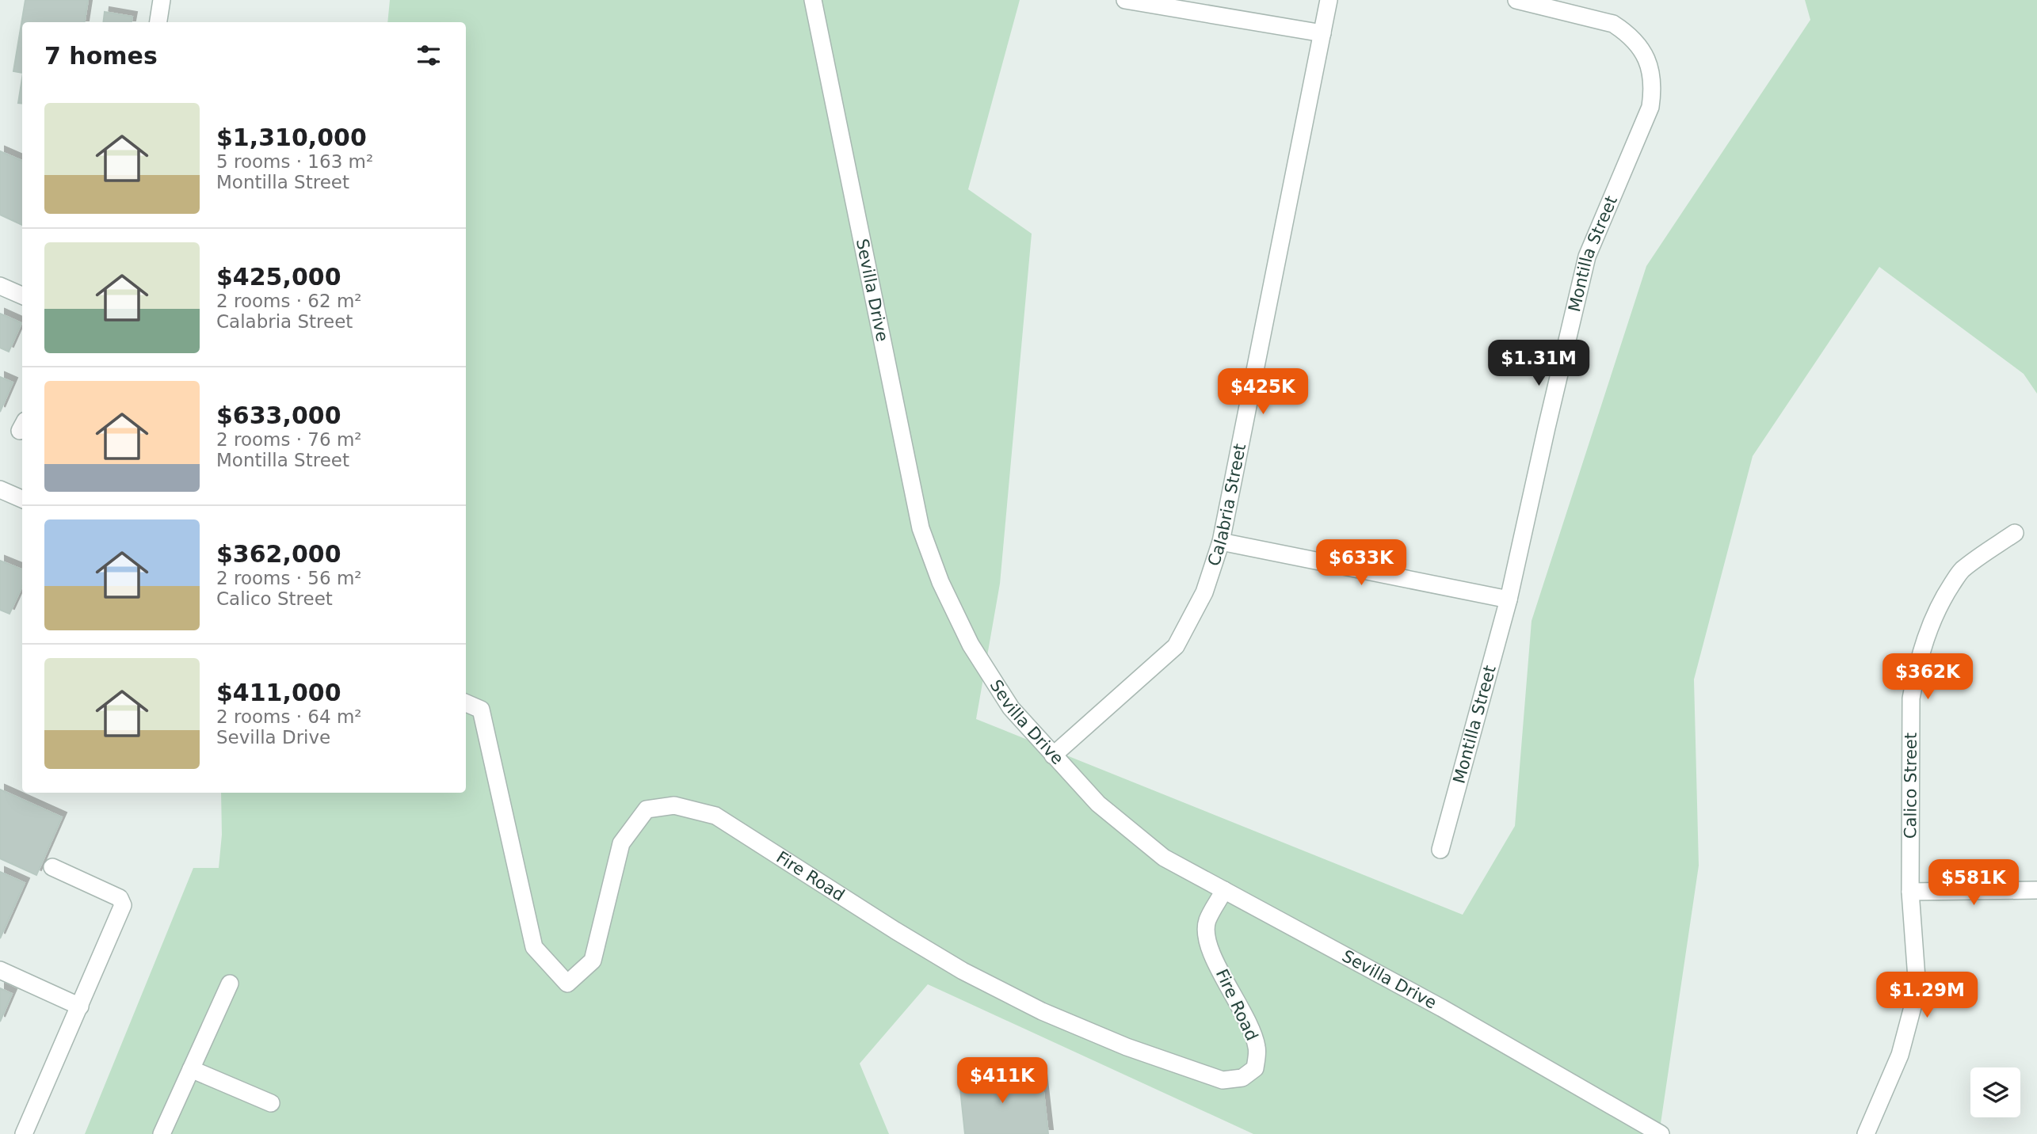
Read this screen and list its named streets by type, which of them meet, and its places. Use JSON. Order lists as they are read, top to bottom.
{
  "streets": {
    "street": [
      "Montilla Street",
      "Sevilla Drive",
      "Calabria Street",
      "Calico Street",
      "Fire Road"
    ]
  },
  "crossings": [
    ["Sevilla Drive", "Calabria Street"],
    ["Sevilla Drive", "Fire Road"]
  ],
  "page": {
    "heading": "7 homes",
    "list": [
      {
        "name": "$1,310,000",
        "note": "5 rooms · 163 m² · Montilla Street"
      },
      {
        "name": "$425,000",
        "note": "2 rooms · 62 m² · Calabria Street"
      },
      {
        "name": "$633,000",
        "note": "2 rooms · 76 m² · Montilla Street"
      },
      {
        "name": "$362,000",
        "note": "2 rooms · 56 m² · Calico Street"
      },
      {
        "name": "$411,000",
        "note": "2 rooms · 64 m² · Sevilla Drive"
      }
    ],
    "price": [
      "$1.31M",
      "$425K",
      "$633K",
      "$362K",
      "$581K",
      "$1.29M",
      "$411K"
    ]
  }
}
